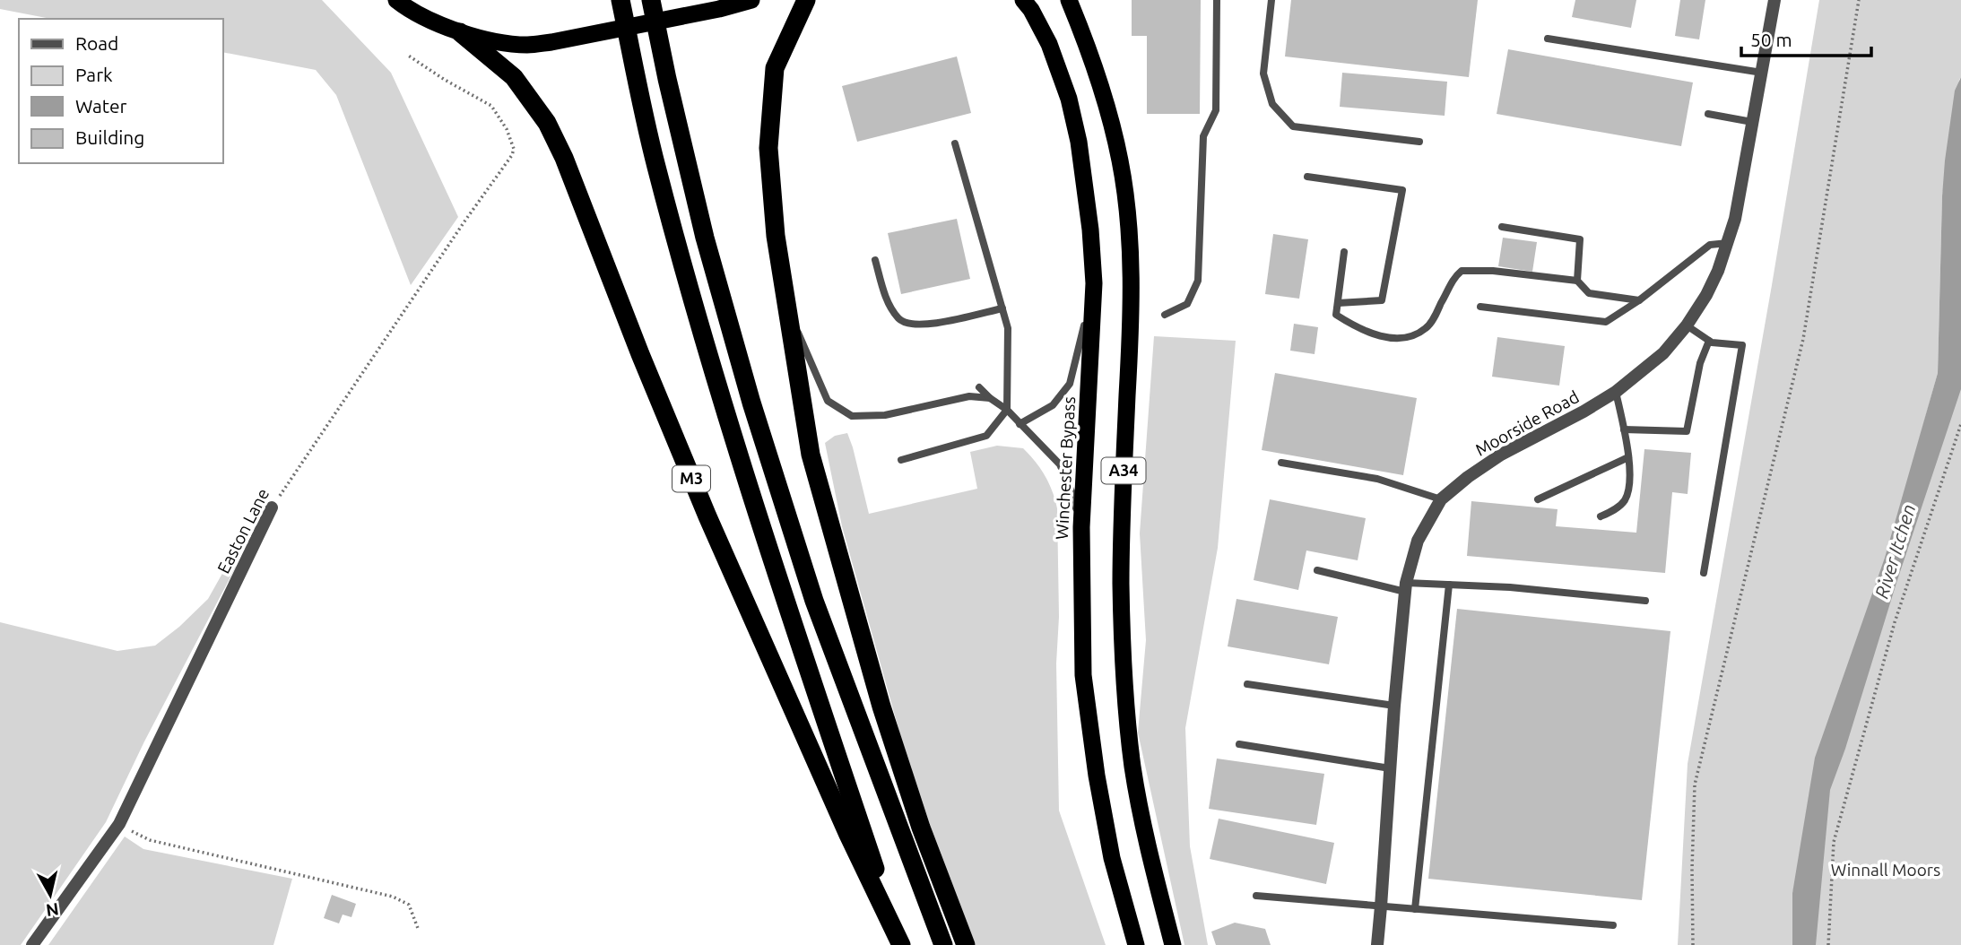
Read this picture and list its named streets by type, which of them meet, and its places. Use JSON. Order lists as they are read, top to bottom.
{
  "streets": {
    "highway": ["Winchester Bypass", "A34", "M3"],
    "street": ["Moorside Road", "Easton Lane"]
  },
  "water": ["River Itchen"],
  "parks": ["Winnall Moors"],
  "legend": [
    "Road",
    "Park",
    "Water",
    "Building"
  ],
  "scale_bar": "50 m",
  "north": "bottom"
}
